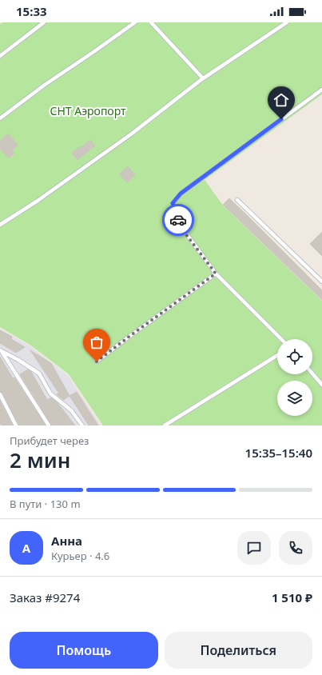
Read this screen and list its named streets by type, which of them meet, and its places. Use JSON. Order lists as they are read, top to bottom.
{
  "parks": ["СНТ Аэропорт"],
  "page": {
    "status": "15:33",
    "heading": ["2 мин", "Прибудет через", "15:35–15:40"],
    "panel": [
      "Анна",
      "Курьер · 4.6",
      "Заказ #9274",
      "1 510 ₽"
    ],
    "bar": "В пути · 130 m",
    "round": "А",
    "buttons": ["Помощь", "Поделиться"]
  }
}
